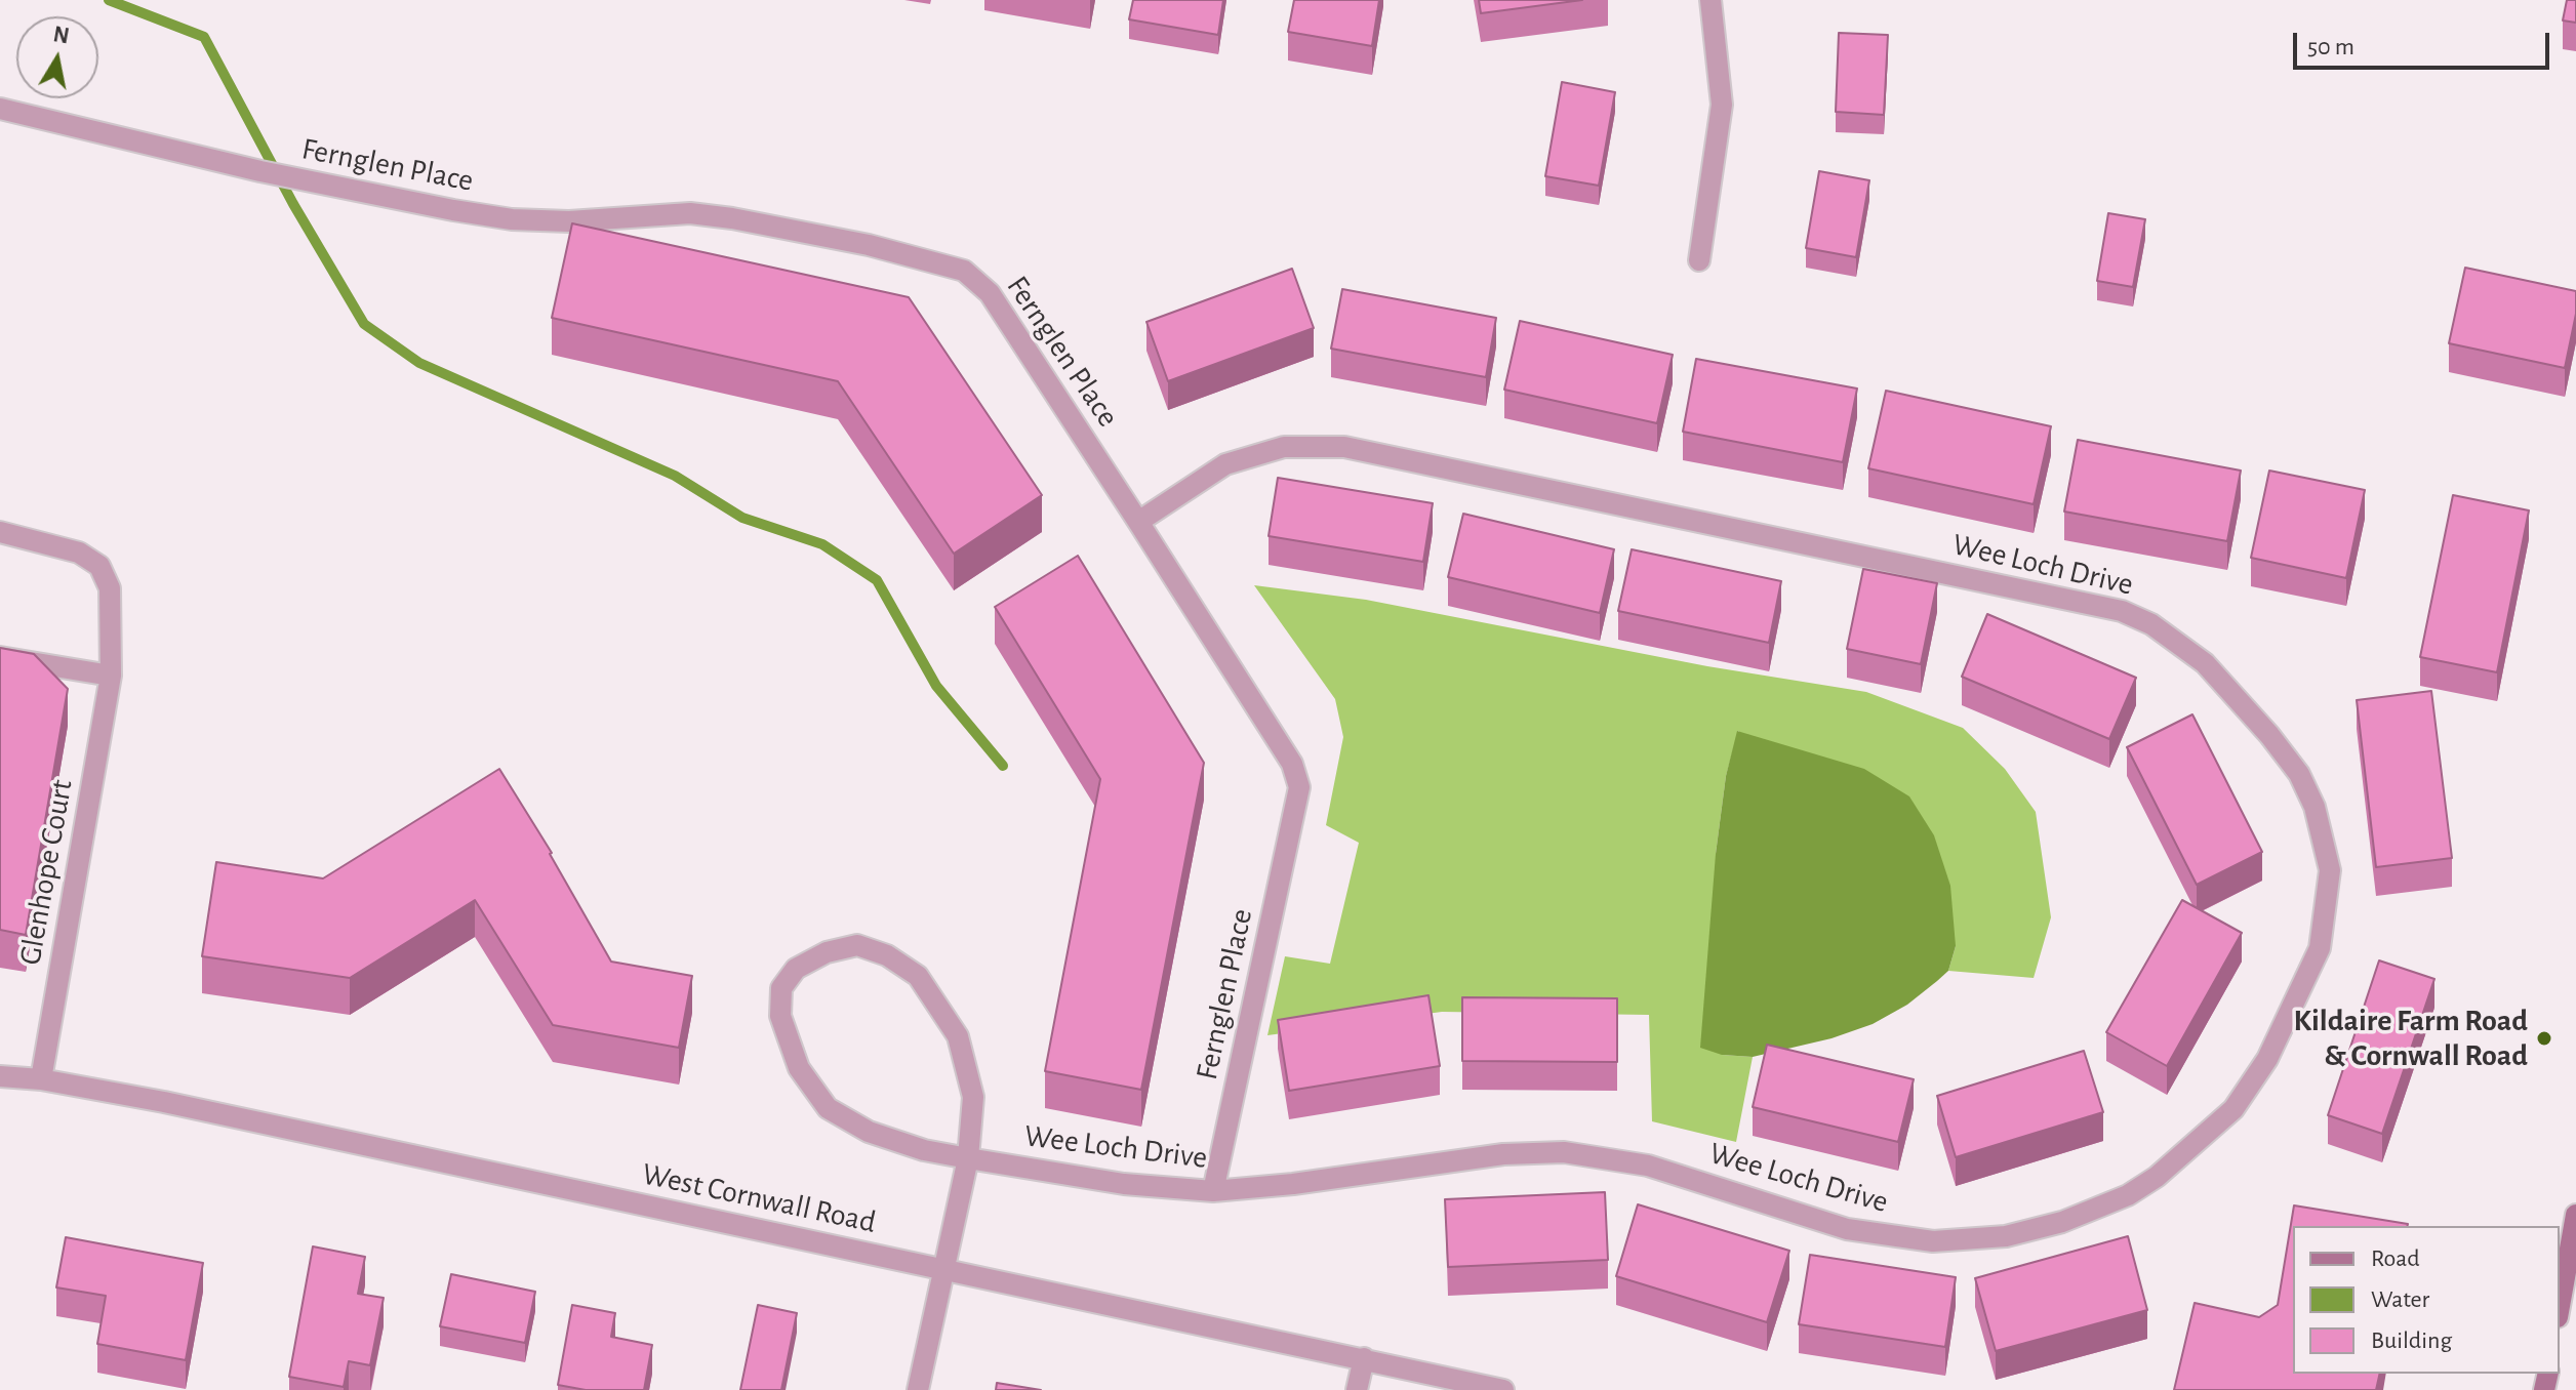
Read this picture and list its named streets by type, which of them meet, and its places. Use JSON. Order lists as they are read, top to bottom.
{
  "streets": {
    "street": [
      "Fernglen Place",
      "Wee Loch Drive",
      "Glenhope Court",
      "West Cornwall Road"
    ]
  },
  "crossings": [
    ["Fernglen Place", "Wee Loch Drive"],
    ["Glenhope Court", "West Cornwall Road"]
  ],
  "places": ["Kildaire Farm Road & Cornwall Road"],
  "legend": ["Road", "Water", "Building"],
  "scale_bar": "50 m",
  "north": "top"
}
